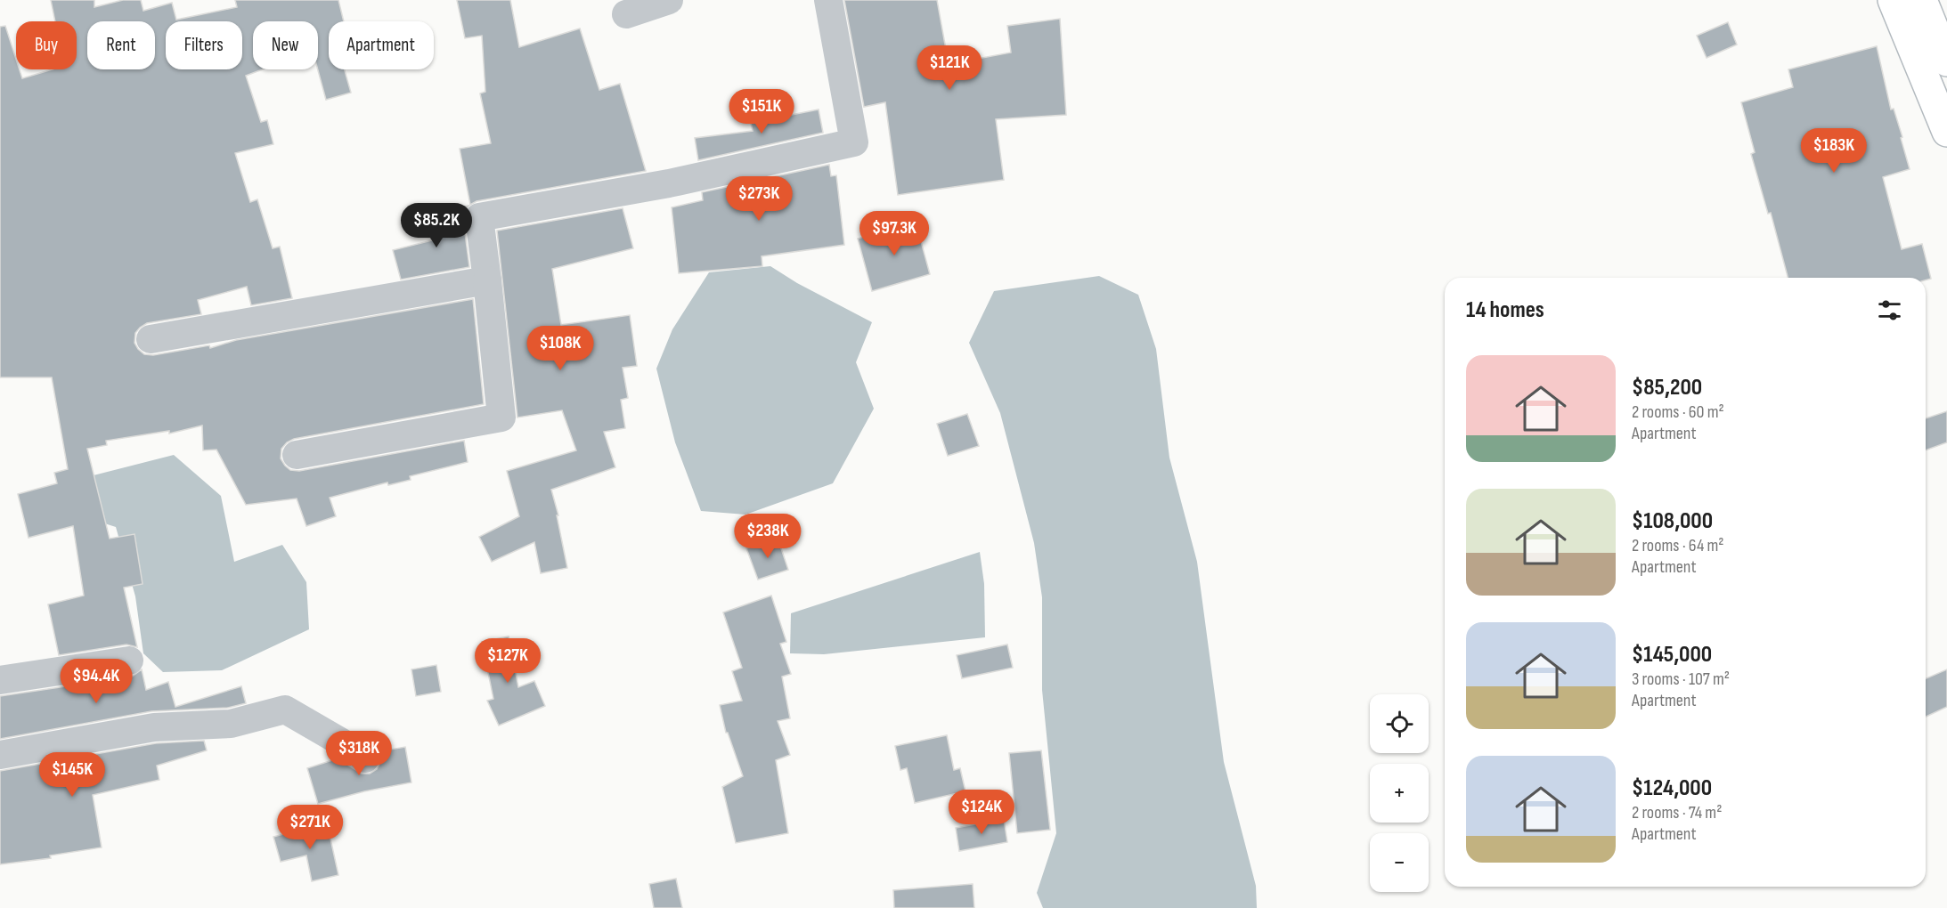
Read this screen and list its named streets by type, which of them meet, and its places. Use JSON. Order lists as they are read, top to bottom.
{
  "page": {
    "chip": [
      "Buy",
      "Rent",
      "Filters",
      "New",
      "Apartment"
    ],
    "price": [
      "$121K",
      "$151K",
      "$183K",
      "$273K",
      "$85.2K",
      "$97.3K",
      "$108K",
      "$238K",
      "$127K",
      "$94.4K",
      "$318K",
      "$145K",
      "$124K",
      "$271K"
    ],
    "heading": "14 homes",
    "list": [
      {
        "name": "$85,200",
        "note": "2 rooms · 60 m² · Apartment"
      },
      {
        "name": "$108,000",
        "note": "2 rooms · 64 m² · Apartment"
      },
      {
        "name": "$145,000",
        "note": "3 rooms · 107 m² · Apartment"
      },
      {
        "name": "$124,000",
        "note": "2 rooms · 74 m² · Apartment"
      }
    ],
    "map_buttons": ["+", "−"]
  }
}
